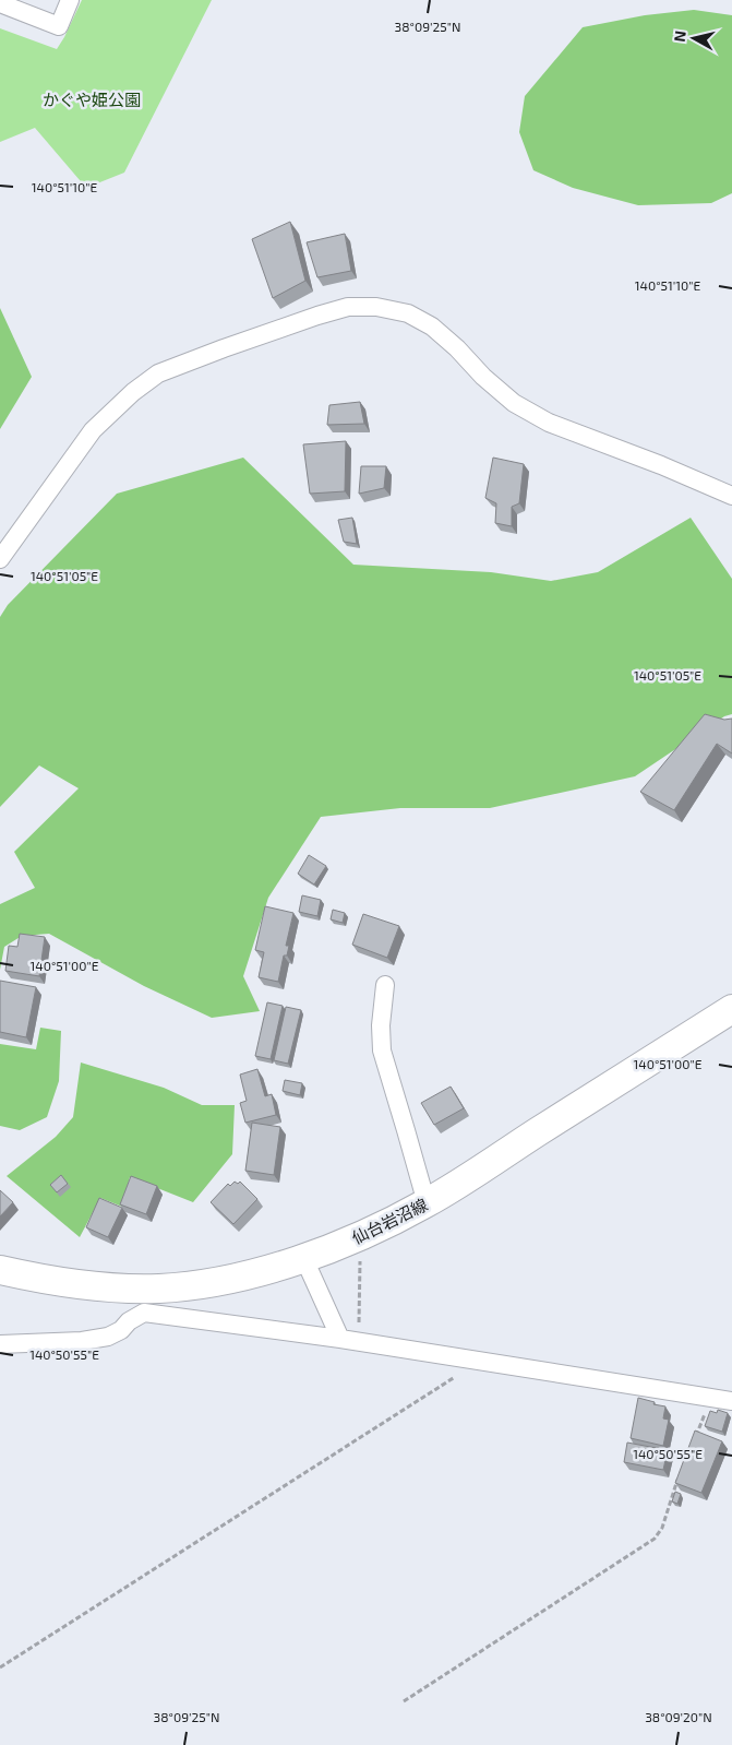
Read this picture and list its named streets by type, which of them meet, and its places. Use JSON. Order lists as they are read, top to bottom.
{
  "streets": {
    "main road": ["仙台岩沼線"]
  },
  "parks": ["かぐや姫公園"],
  "north": "left",
  "coordinates": [
    "38°09'25\"N",
    "140°51'10\"E",
    "140°51'05\"E",
    "140°51'00\"E",
    "140°50'55\"E",
    "38°09'20\"N"
  ]
}
